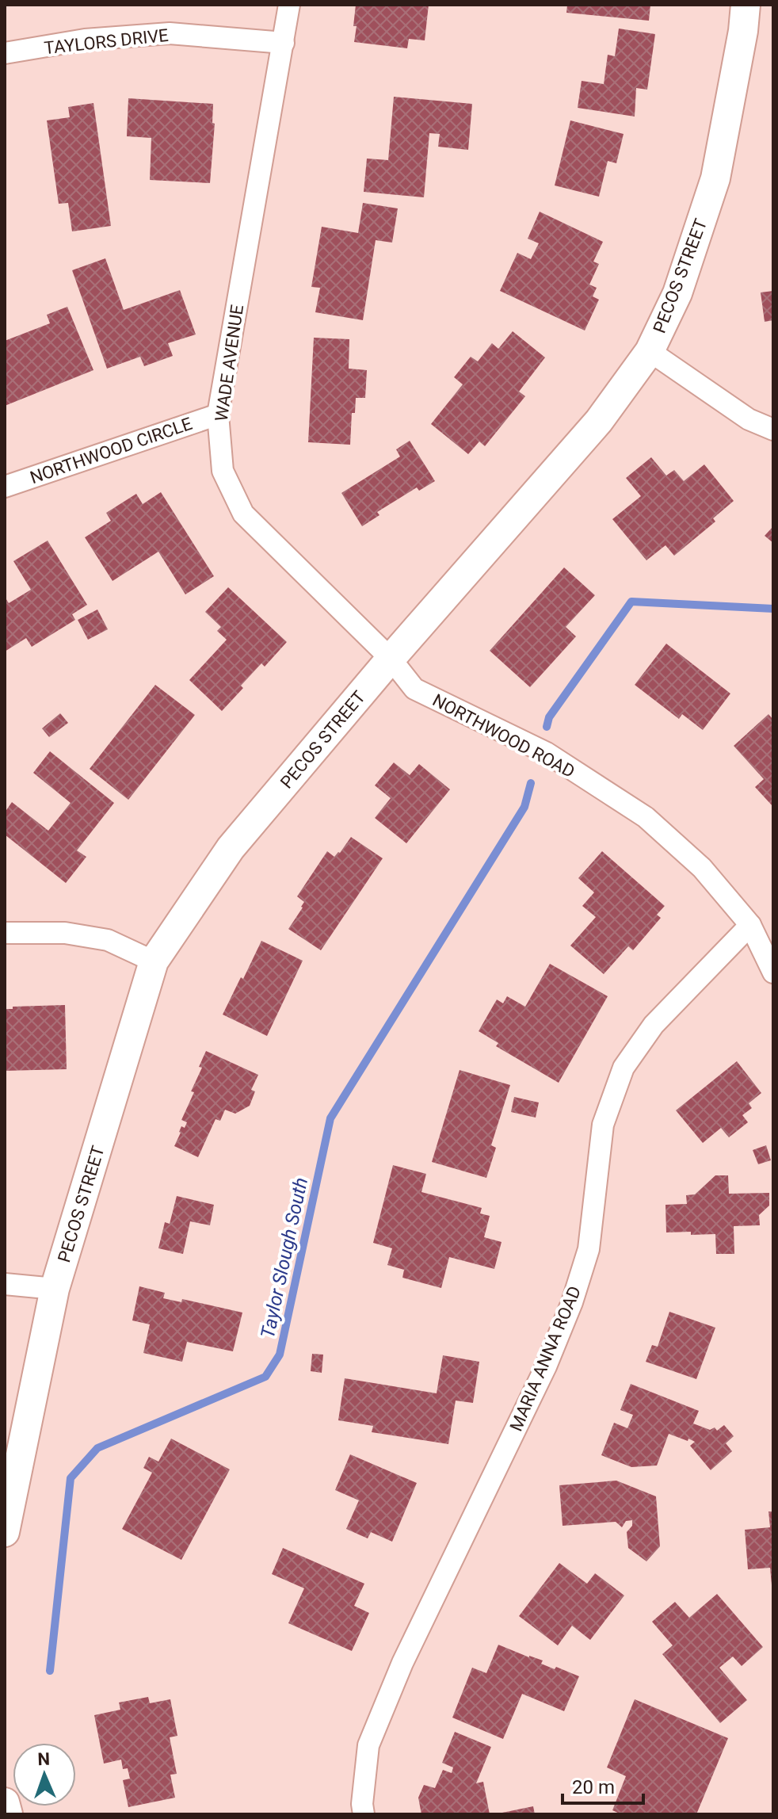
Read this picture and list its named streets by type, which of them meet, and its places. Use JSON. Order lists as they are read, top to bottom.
{
  "streets": {
    "street": [
      "TAYLORS DRIVE",
      "PECOS STREET",
      "WADE AVENUE",
      "NORTHWOOD CIRCLE",
      "NORTHWOOD ROAD",
      "MARIA ANNA ROAD"
    ]
  },
  "crossings": [
    ["TAYLORS DRIVE", "WADE AVENUE"],
    ["PECOS STREET", "WADE AVENUE"],
    ["PECOS STREET", "NORTHWOOD ROAD"],
    ["WADE AVENUE", "NORTHWOOD CIRCLE"],
    ["WADE AVENUE", "NORTHWOOD ROAD"],
    ["NORTHWOOD ROAD", "MARIA ANNA ROAD"]
  ],
  "water": ["Taylor Slough South"],
  "scale_bar": "20 m",
  "north": "top"
}
